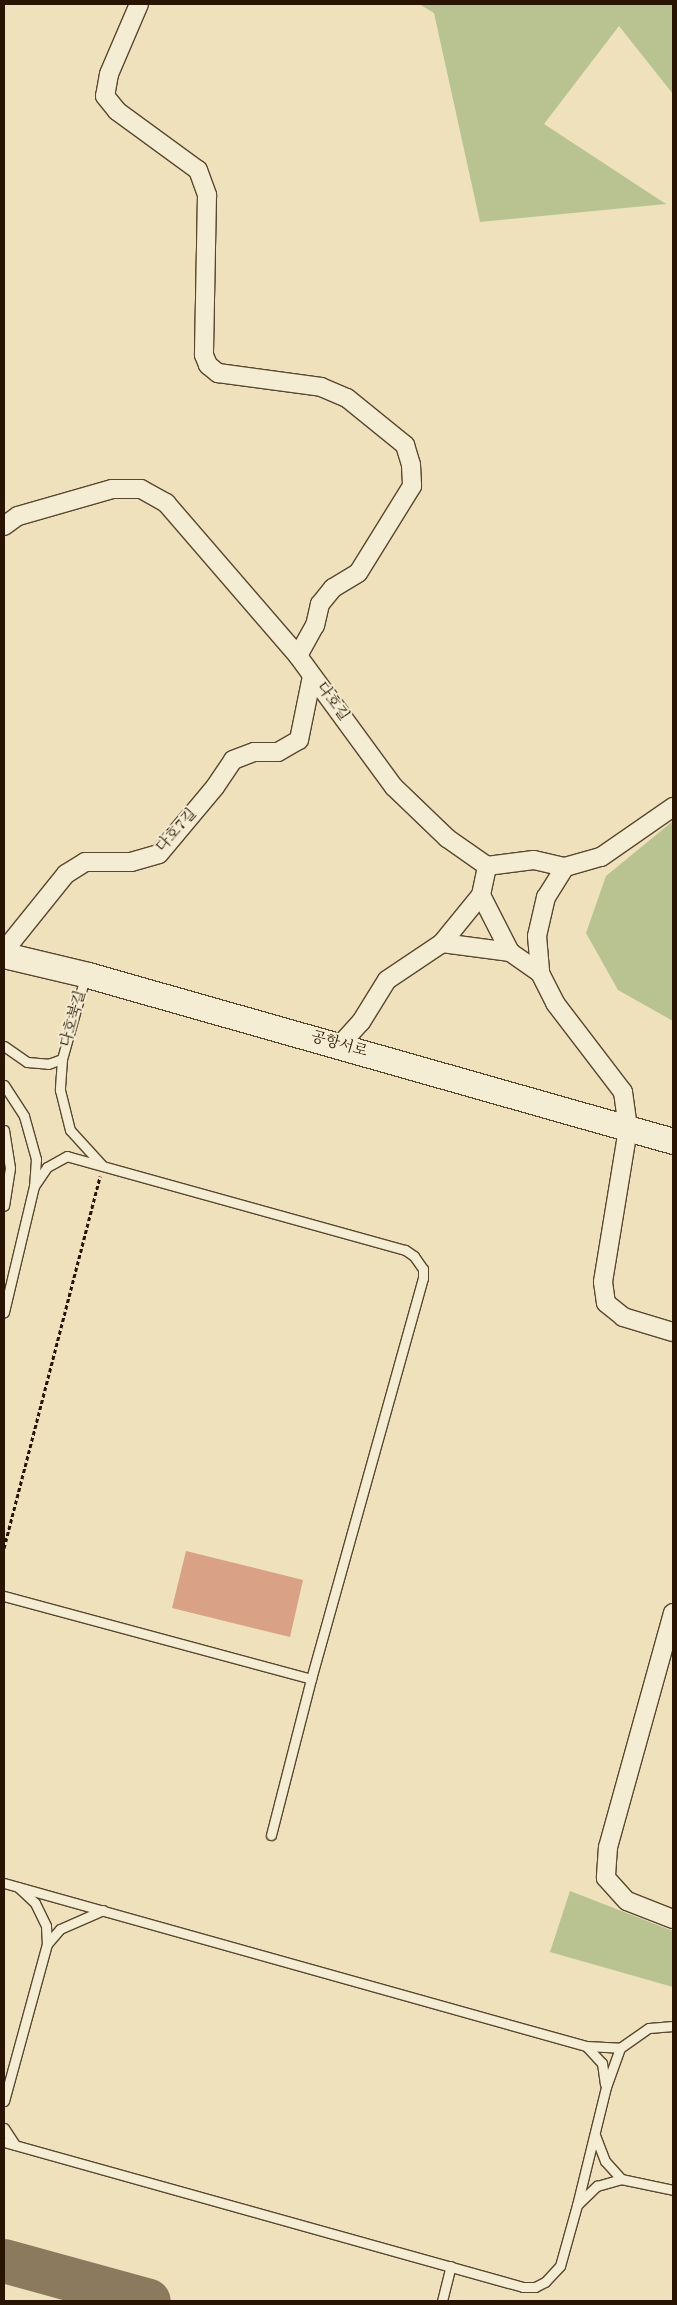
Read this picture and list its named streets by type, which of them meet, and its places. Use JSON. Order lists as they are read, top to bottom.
{
  "streets": {
    "street": ["다호길", "다호7길", "공항서로"],
    "lane": ["다호북길"]
  },
  "crossings": [
    ["다호길", "다호7길"],
    ["다호북길", "공항서로"]
  ]
}
